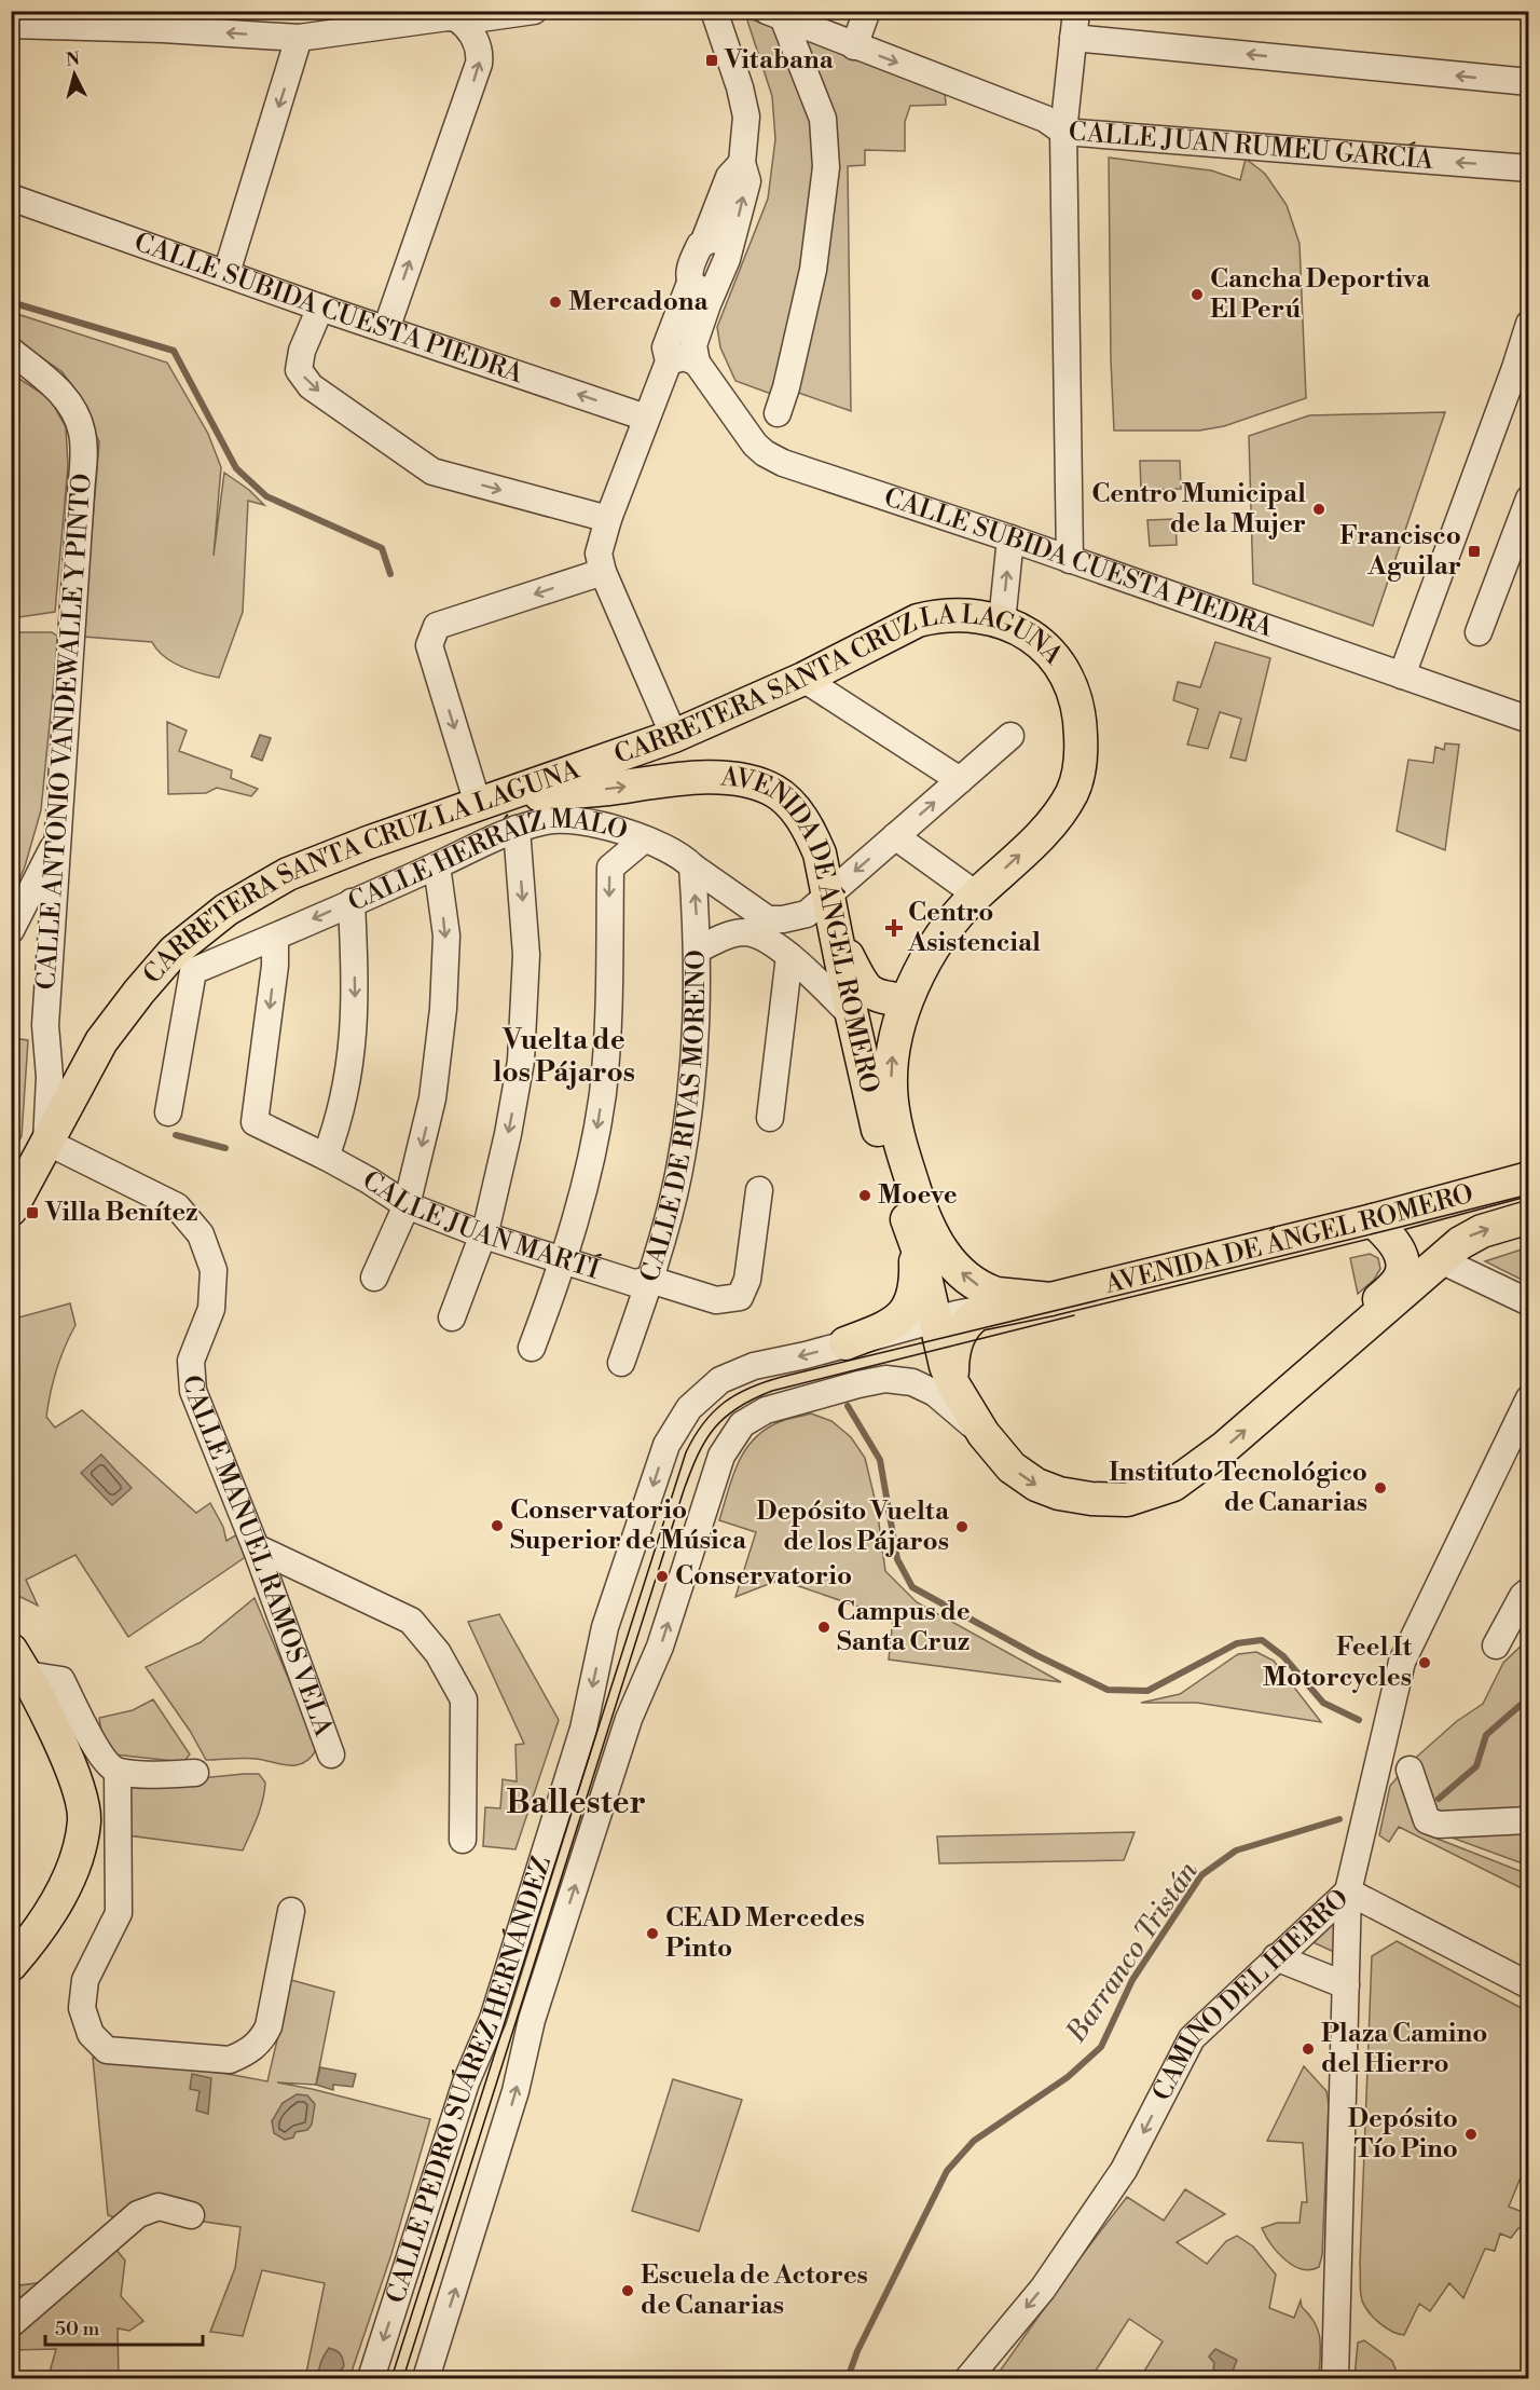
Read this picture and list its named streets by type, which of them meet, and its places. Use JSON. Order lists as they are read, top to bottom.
{
  "streets": {
    "main road": ["CARRETERA SANTA CRUZ LA LAGUNA", "AVENIDA DE ÁNGEL ROMERO"],
    "street": [
      "CALLE JUAN RUMEU GARCÍA",
      "CALLE SUBIDA CUESTA PIEDRA",
      "CALLE ANTONIO VANDEWALLE Y PINTO",
      "CALLE HERRÁIZ MALO",
      "CALLE DE RIVAS MORENO",
      "CALLE JUAN MARTÍ",
      "CALLE MANUEL RAMOS VELA",
      "CAMINO DEL HIERRO",
      "CALLE PEDRO SUÁREZ HERNÁNDEZ"
    ]
  },
  "crossings": [
    ["CARRETERA SANTA CRUZ LA LAGUNA", "CALLE ANTONIO VANDEWALLE Y PINTO"],
    ["CARRETERA SANTA CRUZ LA LAGUNA", "AVENIDA DE ÁNGEL ROMERO"],
    ["CARRETERA SANTA CRUZ LA LAGUNA", "CALLE MANUEL RAMOS VELA"],
    ["CALLE ANTONIO VANDEWALLE Y PINTO", "CALLE MANUEL RAMOS VELA"],
    ["CALLE HERRÁIZ MALO", "AVENIDA DE ÁNGEL ROMERO"],
    ["CALLE HERRÁIZ MALO", "CALLE DE RIVAS MORENO"],
    ["CALLE HERRÁIZ MALO", "CALLE JUAN MARTÍ"],
    ["AVENIDA DE ÁNGEL ROMERO", "CALLE PEDRO SUÁREZ HERNÁNDEZ"],
    ["CALLE DE RIVAS MORENO", "CALLE JUAN MARTÍ"]
  ],
  "one_way": ["CAMINO DEL HIERRO"],
  "districts": ["Vuelta de los Pájaros", "Ballester"],
  "water": ["Barranco Tristán"],
  "places": {
    "transit": ["Vitabana", "Francisco Aguilar", "Villa Benítez"],
    "other": [
      "Cancha Deportiva El Perú",
      "Mercadona",
      "Centro Municipal de la Mujer",
      "Moeve",
      "Instituto Tecnológico de Canarias",
      "Conservatorio Superior de Música",
      "Depósito Vuelta de los Pájaros",
      "Conservatorio",
      "Campus de Santa Cruz",
      "Feel It Motorcycles",
      "CEAD Mercedes Pinto",
      "Plaza Camino del Hierro",
      "Depósito Tío Pino",
      "Escuela de Actores de Canarias"
    ],
    "health": ["Centro Asistencial"]
  },
  "scale_bar": "50 m",
  "north": "top"
}
